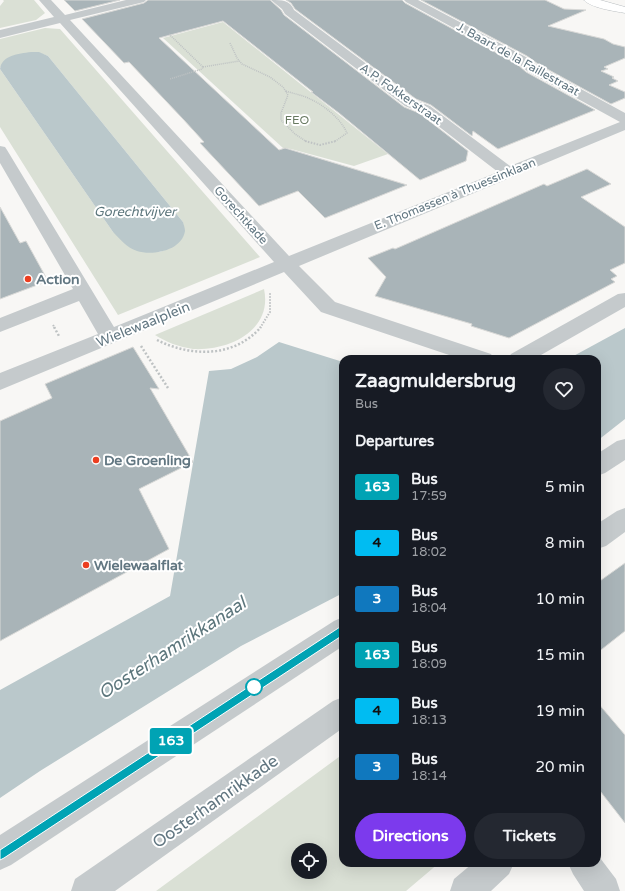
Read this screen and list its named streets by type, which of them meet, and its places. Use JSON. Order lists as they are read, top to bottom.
{
  "streets": {
    "street": [
      "J. Baart de la Faillestraat",
      "A.P. Fokkerstraat",
      "E. Thomassen à Thuessinklaan",
      "Gorechtkade",
      "Wielewaalplein",
      "Oosterhamrikkade"
    ]
  },
  "crossings": [
    ["A.P. Fokkerstraat", "E. Thomassen à Thuessinklaan"],
    ["E. Thomassen à Thuessinklaan", "Gorechtkade"],
    ["E. Thomassen à Thuessinklaan", "Wielewaalplein"],
    ["Gorechtkade", "Wielewaalplein"]
  ],
  "water": ["Gorechtvijver", "Oosterhamrikkanaal"],
  "parks": ["FEO"],
  "places": ["Action", "De Groenling", "Wielewaalflat"],
  "lines": ["bus line 163"],
  "page": {
    "on_map": "163",
    "heading": [
      ["Zaagmuldersbrug", "Bus"],
      "Departures"
    ],
    "list": [
      {
        "mark": "163",
        "name": "Bus",
        "note": "17:59",
        "value": "5 min"
      },
      {
        "mark": "4",
        "name": "Bus",
        "note": "18:02",
        "value": "8 min"
      },
      {
        "mark": "3",
        "name": "Bus",
        "note": "18:04",
        "value": "10 min"
      },
      {
        "mark": "163",
        "name": "Bus",
        "note": "18:09",
        "value": "15 min"
      },
      {
        "mark": "4",
        "name": "Bus",
        "note": "18:13",
        "value": "19 min"
      },
      {
        "mark": "3",
        "name": "Bus",
        "note": "18:14",
        "value": "20 min"
      }
    ],
    "buttons": ["Directions", "Tickets"]
  }
}
